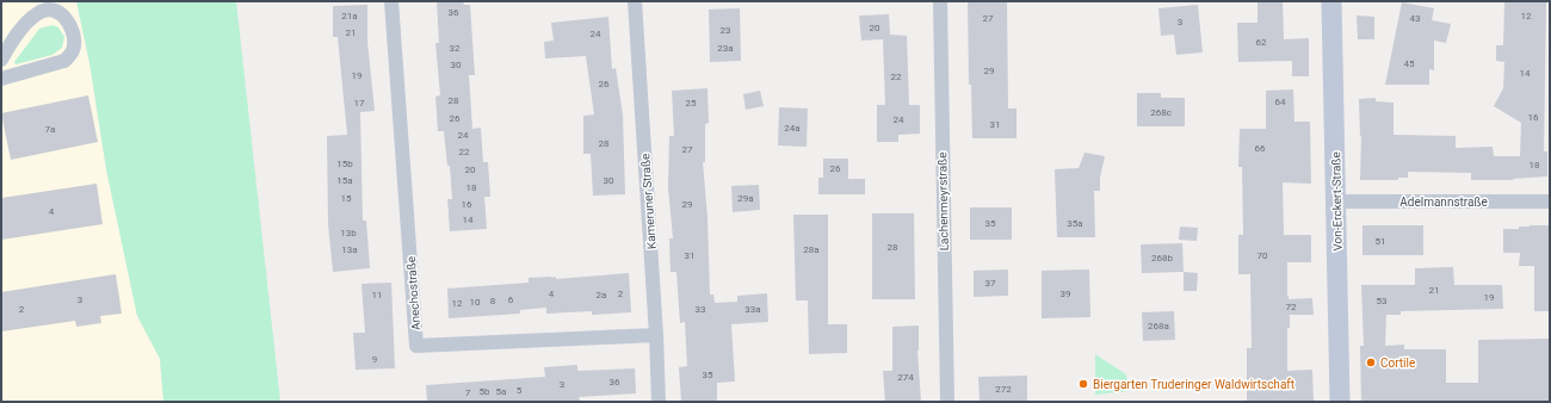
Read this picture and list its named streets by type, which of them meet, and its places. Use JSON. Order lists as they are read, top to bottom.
{
  "streets": {
    "street": [
      "Kameruner Straße",
      "Lachenmeyrstraße",
      "Von-Erckert-Straße",
      "Adelmannstraße",
      "Anechostraße"
    ]
  },
  "crossings": [
    ["Kameruner Straße", "Anechostraße"],
    ["Von-Erckert-Straße", "Adelmannstraße"]
  ],
  "places": ["Cortile", "Biergarten Truderinger Waldwirtschaft"],
  "house_numbers": [
    "36",
    "21a",
    "12",
    "27",
    "43",
    "3",
    "20",
    "23",
    "21",
    "24",
    "62",
    "32",
    "23a",
    "45",
    "30",
    "29",
    "14",
    "19",
    "22",
    "26",
    "28",
    "64",
    "17",
    "25",
    "268c",
    "16",
    "26",
    "24",
    "31",
    "24a",
    "7a",
    "24",
    "28",
    "66",
    "27",
    "22",
    "15b",
    "18",
    "26",
    "20",
    "15a",
    "30",
    "18",
    "15",
    "29a",
    "16",
    "29",
    "4",
    "14",
    "35",
    "35a",
    "13b",
    "51",
    "28",
    "13a",
    "28a",
    "31",
    "70",
    "268b",
    "37",
    "21",
    "4",
    "2",
    "39",
    "11",
    "2a",
    "19",
    "3",
    "6",
    "8",
    "53",
    "10",
    "12",
    "72",
    "2",
    "33",
    "33a",
    "268a",
    "9",
    "35",
    "274",
    "36",
    "3",
    "272",
    "5",
    "5b",
    "5a",
    "7"
  ]
}
